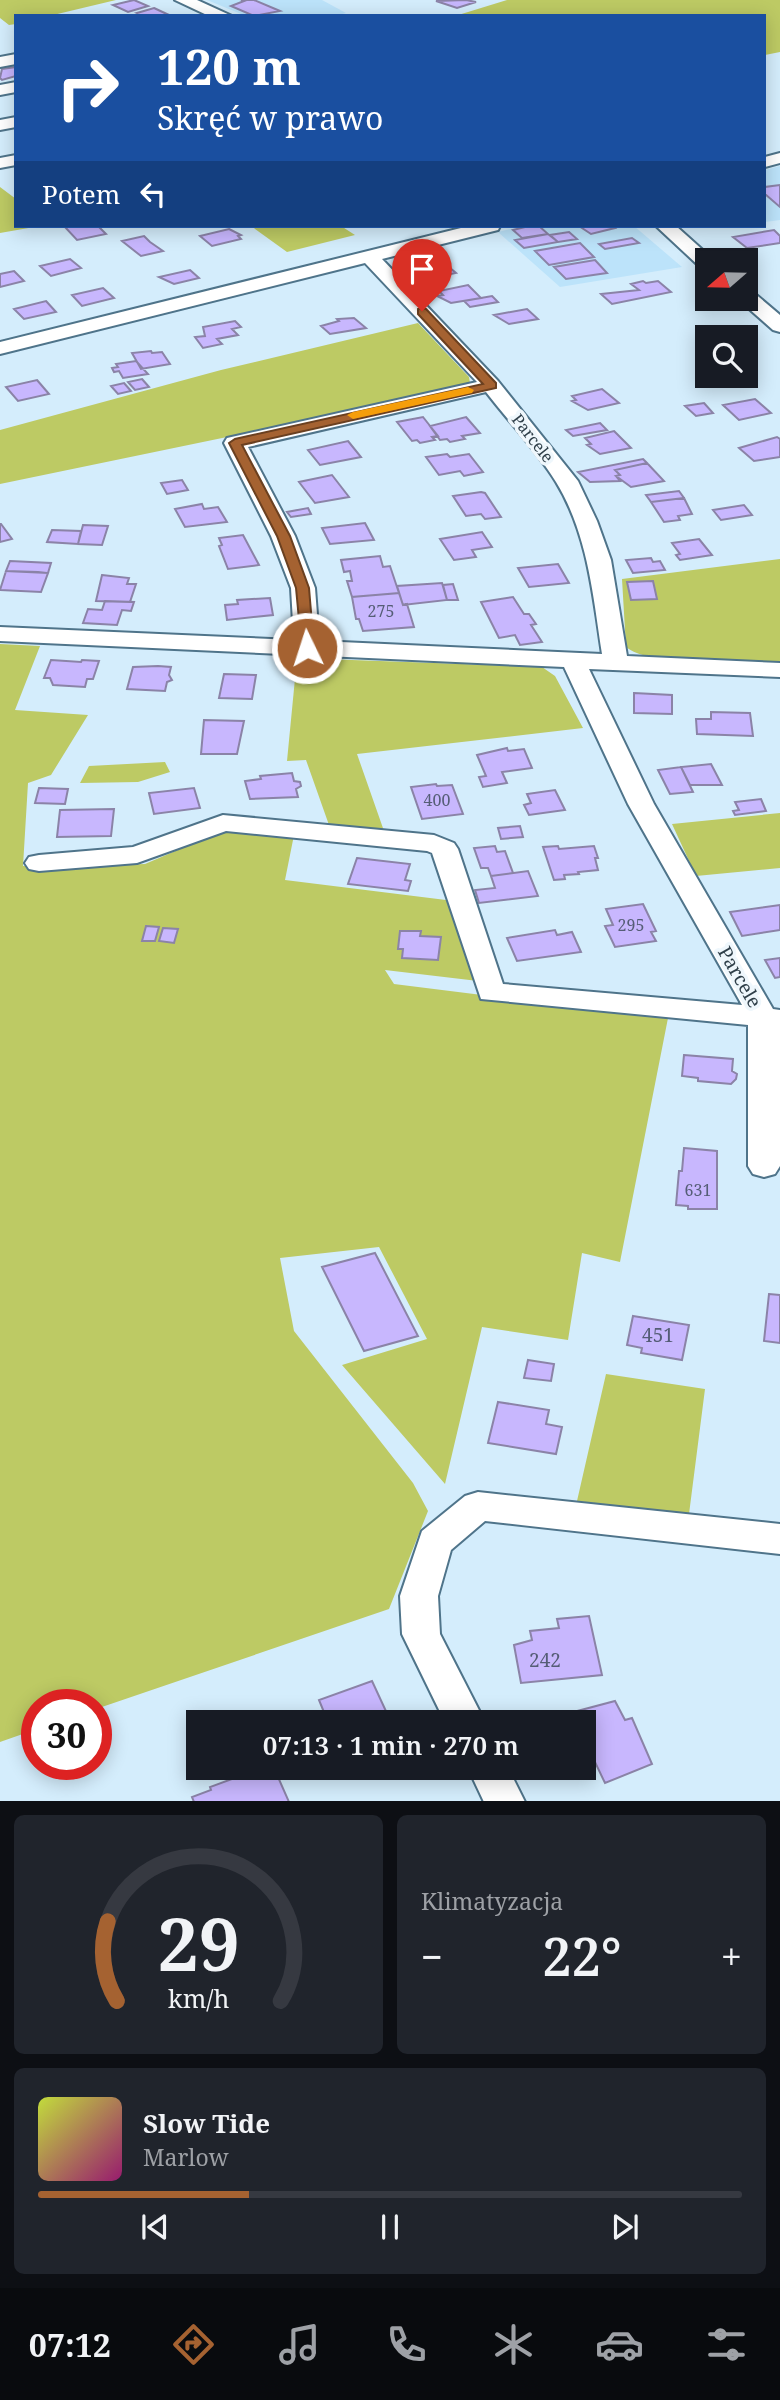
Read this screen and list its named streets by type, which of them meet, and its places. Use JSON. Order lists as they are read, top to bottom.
{
  "streets": {
    "street": ["Parcele"]
  },
  "house_numbers": [
    "275",
    "400",
    "295",
    "631",
    "451",
    "242"
  ],
  "north": "left",
  "page": {
    "turn": ["120 m", "Skręć w prawo"],
    "then": "Potem",
    "limit": "30",
    "trip": "07:13 · 1 min · 270 m",
    "tile": "Klimatyzacja",
    "heat": ["−", "22°", "+"],
    "song": ["Slow Tide", "Marlow"],
    "tabs": "07:12",
    "gauge": ["29", "km/h"]
  }
}
